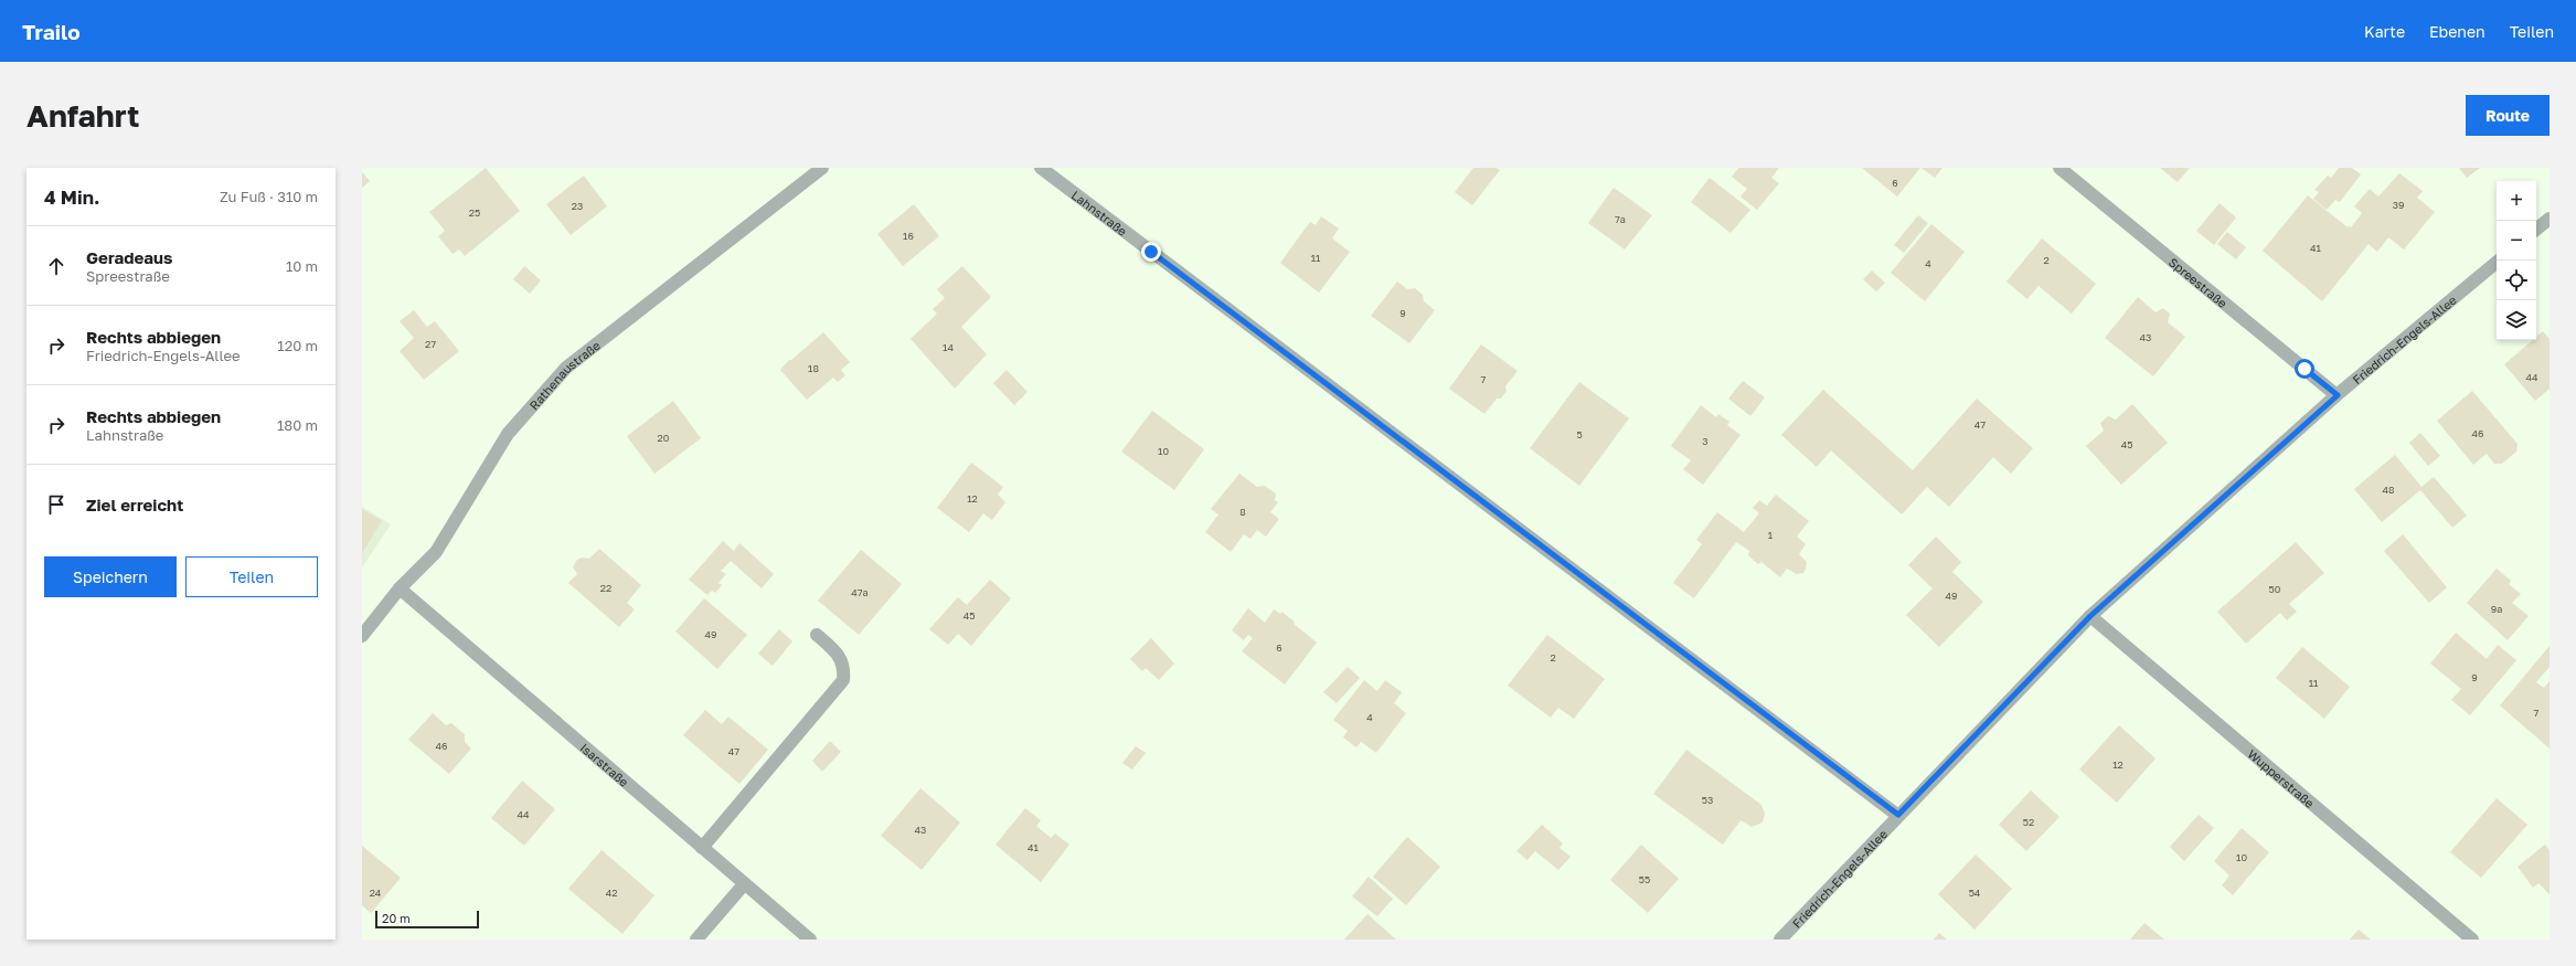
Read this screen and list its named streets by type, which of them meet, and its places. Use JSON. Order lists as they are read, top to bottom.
{
  "streets": {
    "street": [
      "Lahnstraße",
      "Spreestraße",
      "Friedrich-Engels-Allee",
      "Rathenaustraße",
      "Isarstraße",
      "Wupperstraße"
    ]
  },
  "crossings": [
    ["Lahnstraße", "Friedrich-Engels-Allee"],
    ["Spreestraße", "Friedrich-Engels-Allee"],
    ["Friedrich-Engels-Allee", "Wupperstraße"],
    ["Rathenaustraße", "Isarstraße"]
  ],
  "house_numbers": [
    "6",
    "39",
    "23",
    "25",
    "7a",
    "16",
    "41",
    "11",
    "2",
    "4",
    "9",
    "43",
    "27",
    "14",
    "18",
    "44",
    "7",
    "47",
    "46",
    "5",
    "20",
    "3",
    "45",
    "10",
    "48",
    "12",
    "8",
    "1",
    "22",
    "50",
    "47a",
    "49",
    "9a",
    "45",
    "49",
    "6",
    "2",
    "9",
    "11",
    "7",
    "4",
    "46",
    "47",
    "12",
    "53",
    "44",
    "52",
    "43",
    "41",
    "10",
    "55",
    "24",
    "42",
    "54"
  ],
  "scale_bar": "20 m",
  "page": {
    "header": "Trailo",
    "nav": ["Karte", "Ebenen", "Teilen"],
    "buttons": [
      "Route",
      ["Speichern", "Teilen"]
    ],
    "title": "Anfahrt",
    "heading": ["4 Min.", "Zu Fuß · 310 m"],
    "map_buttons": ["+", "−"],
    "list": [
      ["Geradeaus", "Spreestraße", "10 m"],
      ["Rechts abbiegen", "Friedrich-Engels-Allee", "120 m"],
      ["Rechts abbiegen", "Lahnstraße", "180 m"],
      "Ziel erreicht"
    ],
    "scale": "20 m"
  }
}
